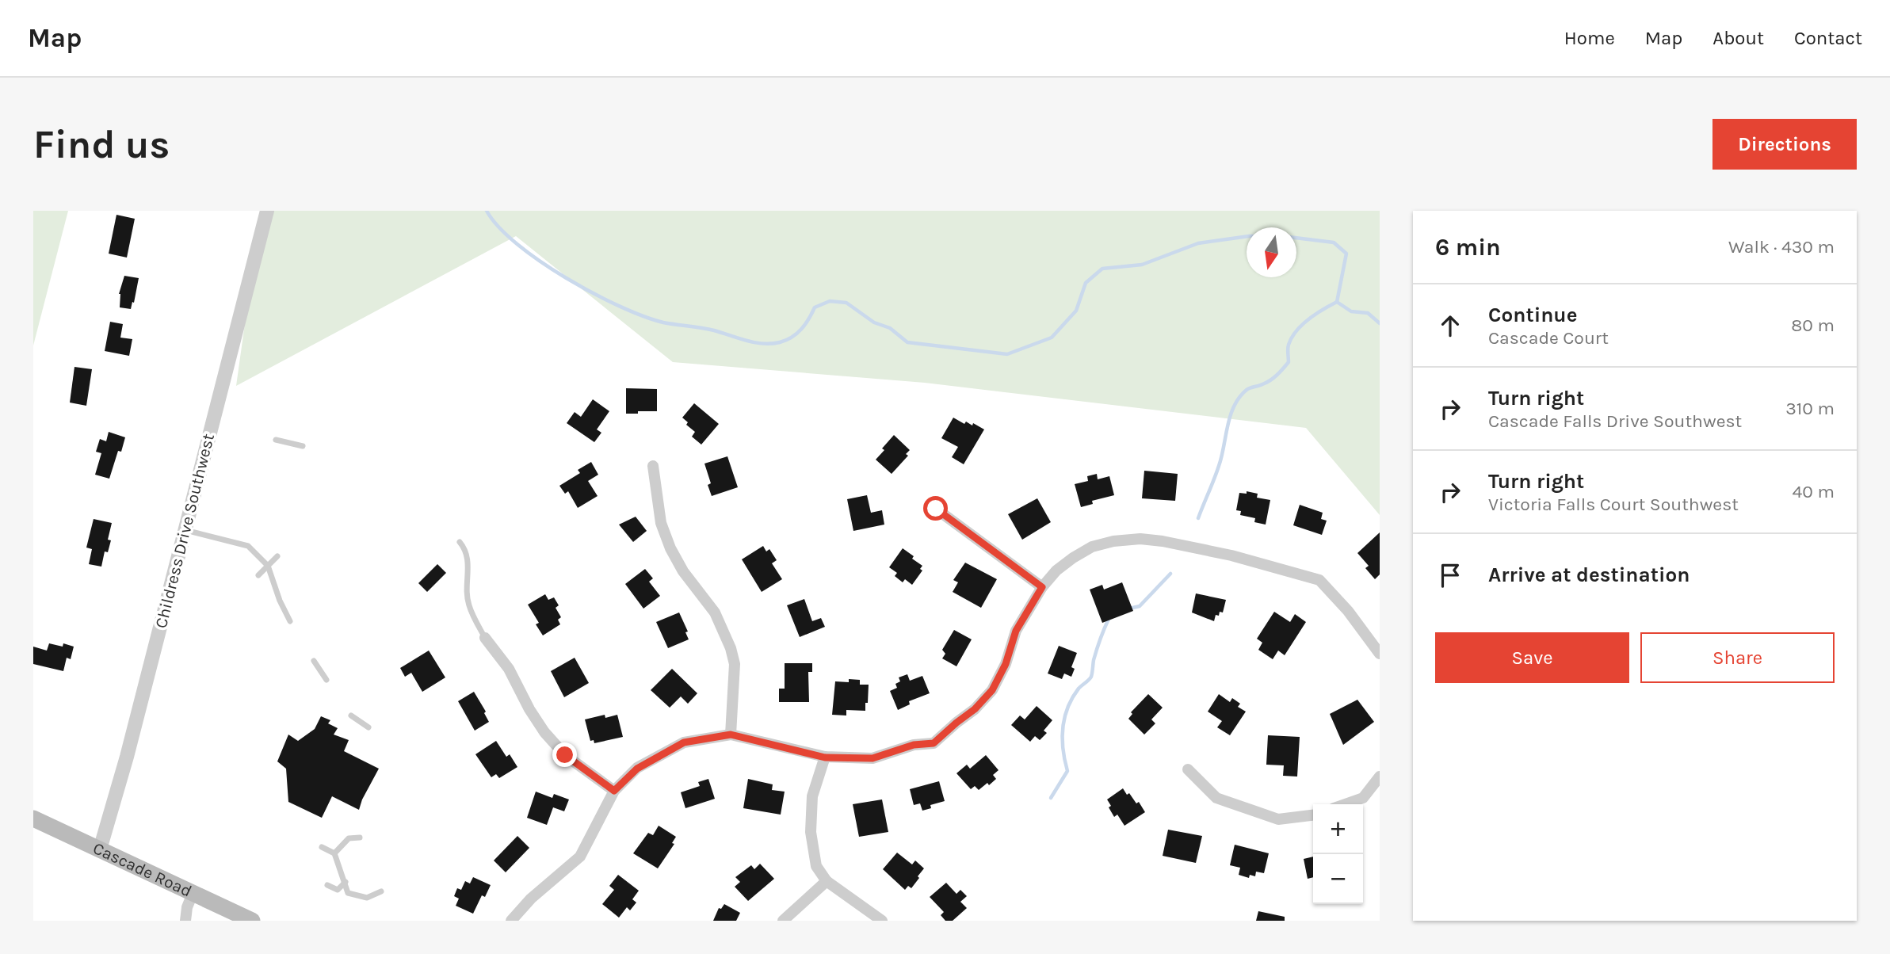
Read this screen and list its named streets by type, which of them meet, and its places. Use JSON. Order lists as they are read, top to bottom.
{
  "streets": {
    "main road": ["Cascade Road"],
    "street": ["Childress Drive Southwest"]
  },
  "crossings": [
    ["Childress Drive Southwest", "Cascade Road"]
  ],
  "north": "bottom",
  "page": {
    "header": "Map",
    "nav": [
      "Home",
      "Map",
      "About",
      "Contact"
    ],
    "buttons": [
      "Directions",
      ["Save", "Share"]
    ],
    "title": "Find us",
    "heading": ["6 min", "Walk · 430 m"],
    "list": [
      ["Continue", "Cascade Court", "80 m"],
      ["Turn right", "Cascade Falls Drive Southwest", "310 m"],
      ["Turn right", "Victoria Falls Court Southwest", "40 m"],
      "Arrive at destination"
    ],
    "map_buttons": ["+", "−"]
  }
}
